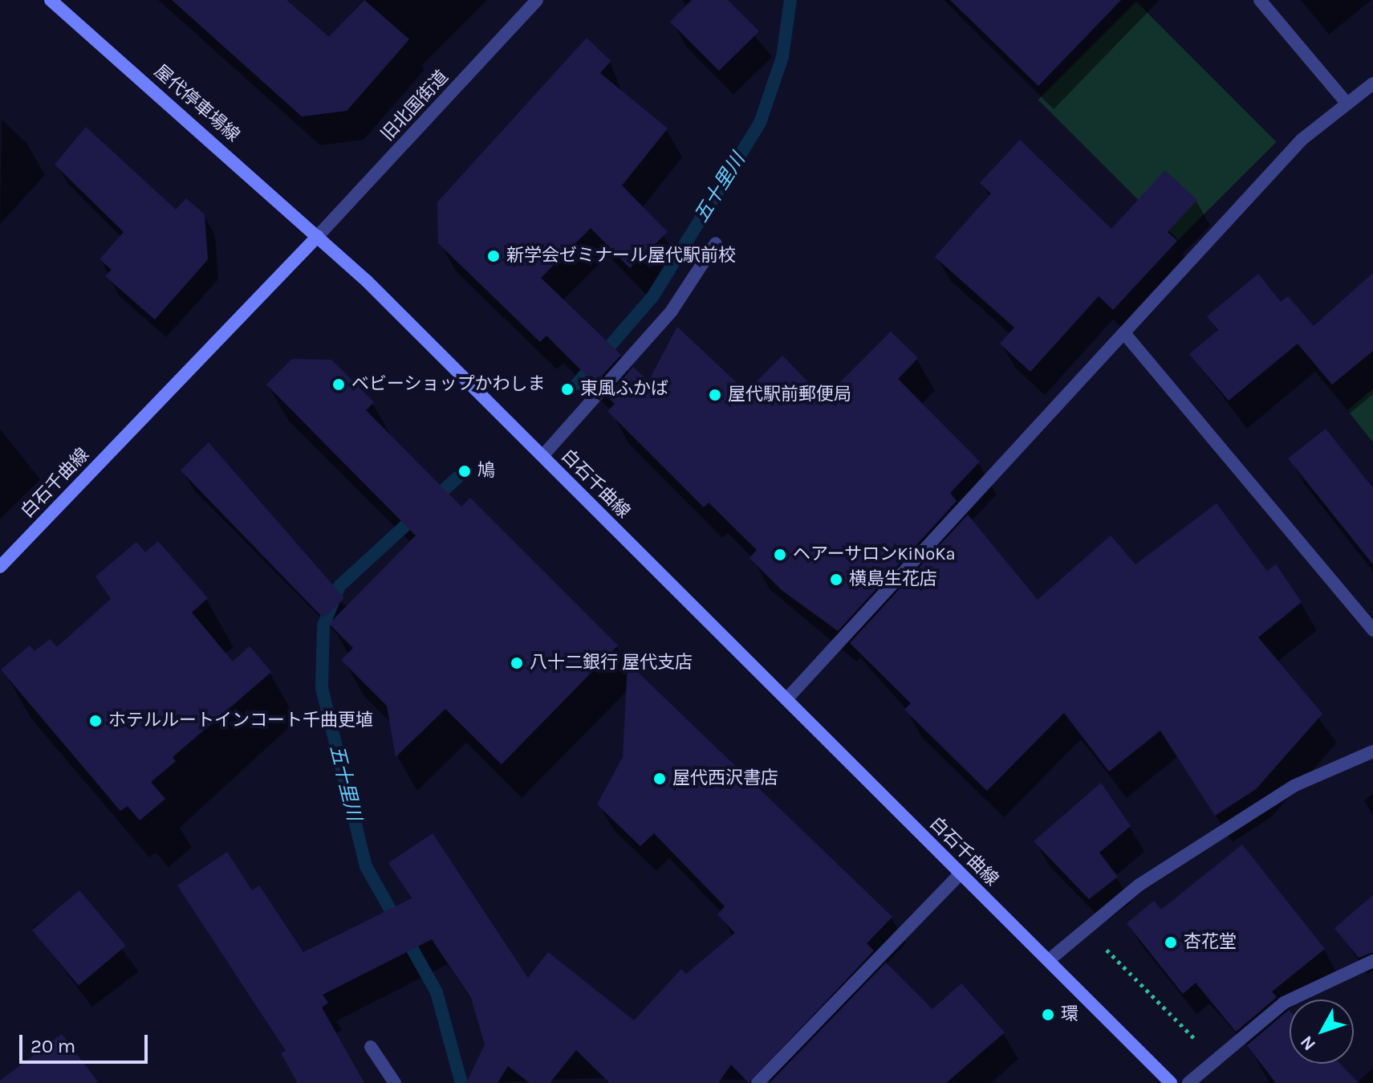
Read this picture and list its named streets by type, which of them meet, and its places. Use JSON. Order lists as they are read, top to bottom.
{
  "streets": {
    "main road": ["屋代停車場線", "白石千曲線"],
    "street": ["旧北国街道"]
  },
  "crossings": [
    ["屋代停車場線", "旧北国街道"],
    ["屋代停車場線", "白石千曲線"],
    ["旧北国街道", "白石千曲線"]
  ],
  "water": ["五十里川"],
  "places": [
    "新学会ゼミナール屋代駅前校",
    "ベビーショップかわしま",
    "東風ふかば",
    "屋代駅前郵便局",
    "鳩",
    "ヘアーサロンKiNoKa",
    "横島生花店",
    "八十二銀行 屋代支店",
    "ホテルルートインコート千曲更埴",
    "屋代西沢書店",
    "杏花堂",
    "環"
  ],
  "scale_bar": "20 m",
  "north": "bottom left"
}
